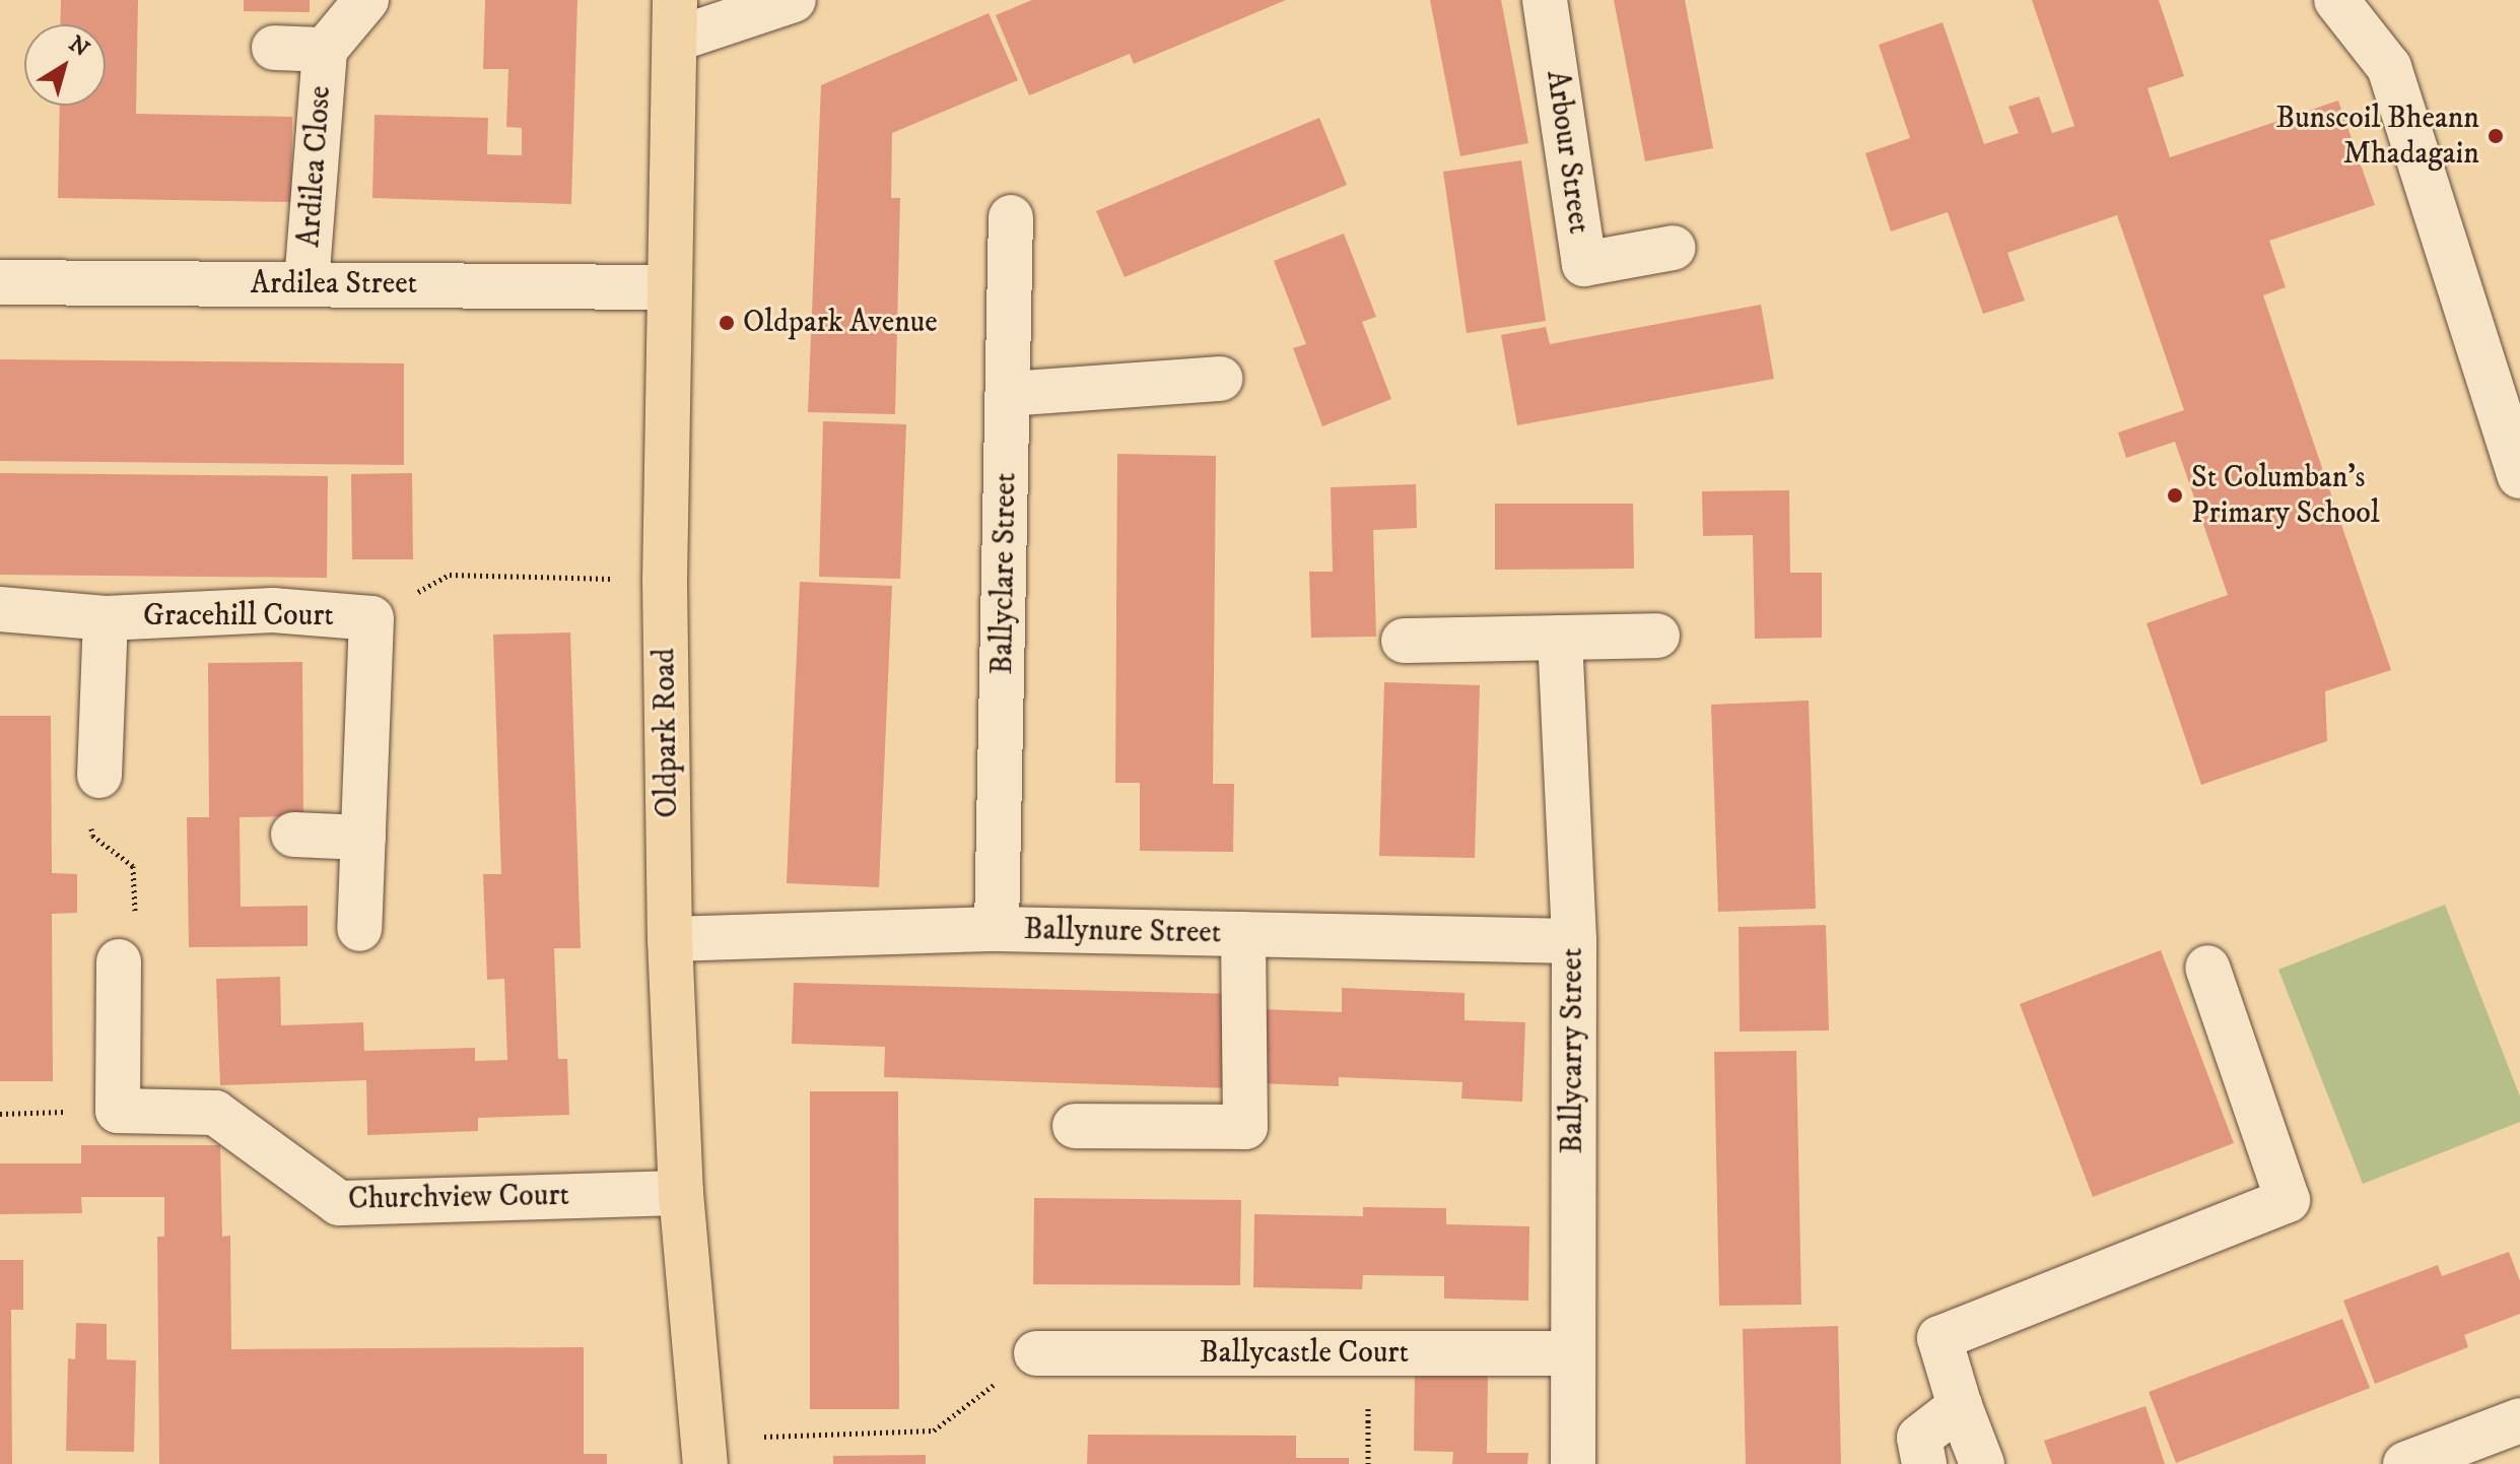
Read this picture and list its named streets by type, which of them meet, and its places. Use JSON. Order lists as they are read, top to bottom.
{
  "streets": {
    "main road": ["Oldpark Road"],
    "street": [
      "Arbour Street",
      "Ardilea Close",
      "Ardilea Street",
      "Ballyclare Street",
      "Gracehill Court",
      "Ballynure Street",
      "Ballycarry Street",
      "Churchview Court",
      "Ballycastle Court"
    ]
  },
  "crossings": [
    ["Ardilea Close", "Ardilea Street"],
    ["Ardilea Street", "Oldpark Road"],
    ["Ballyclare Street", "Ballynure Street"],
    ["Oldpark Road", "Ballynure Street"],
    ["Oldpark Road", "Churchview Court"],
    ["Ballynure Street", "Ballycarry Street"],
    ["Ballycarry Street", "Ballycastle Court"]
  ],
  "places": ["Bunscoil Bheann Mhadagain", "Oldpark Avenue", "St Columban's Primary School"],
  "north": "top right"
}
